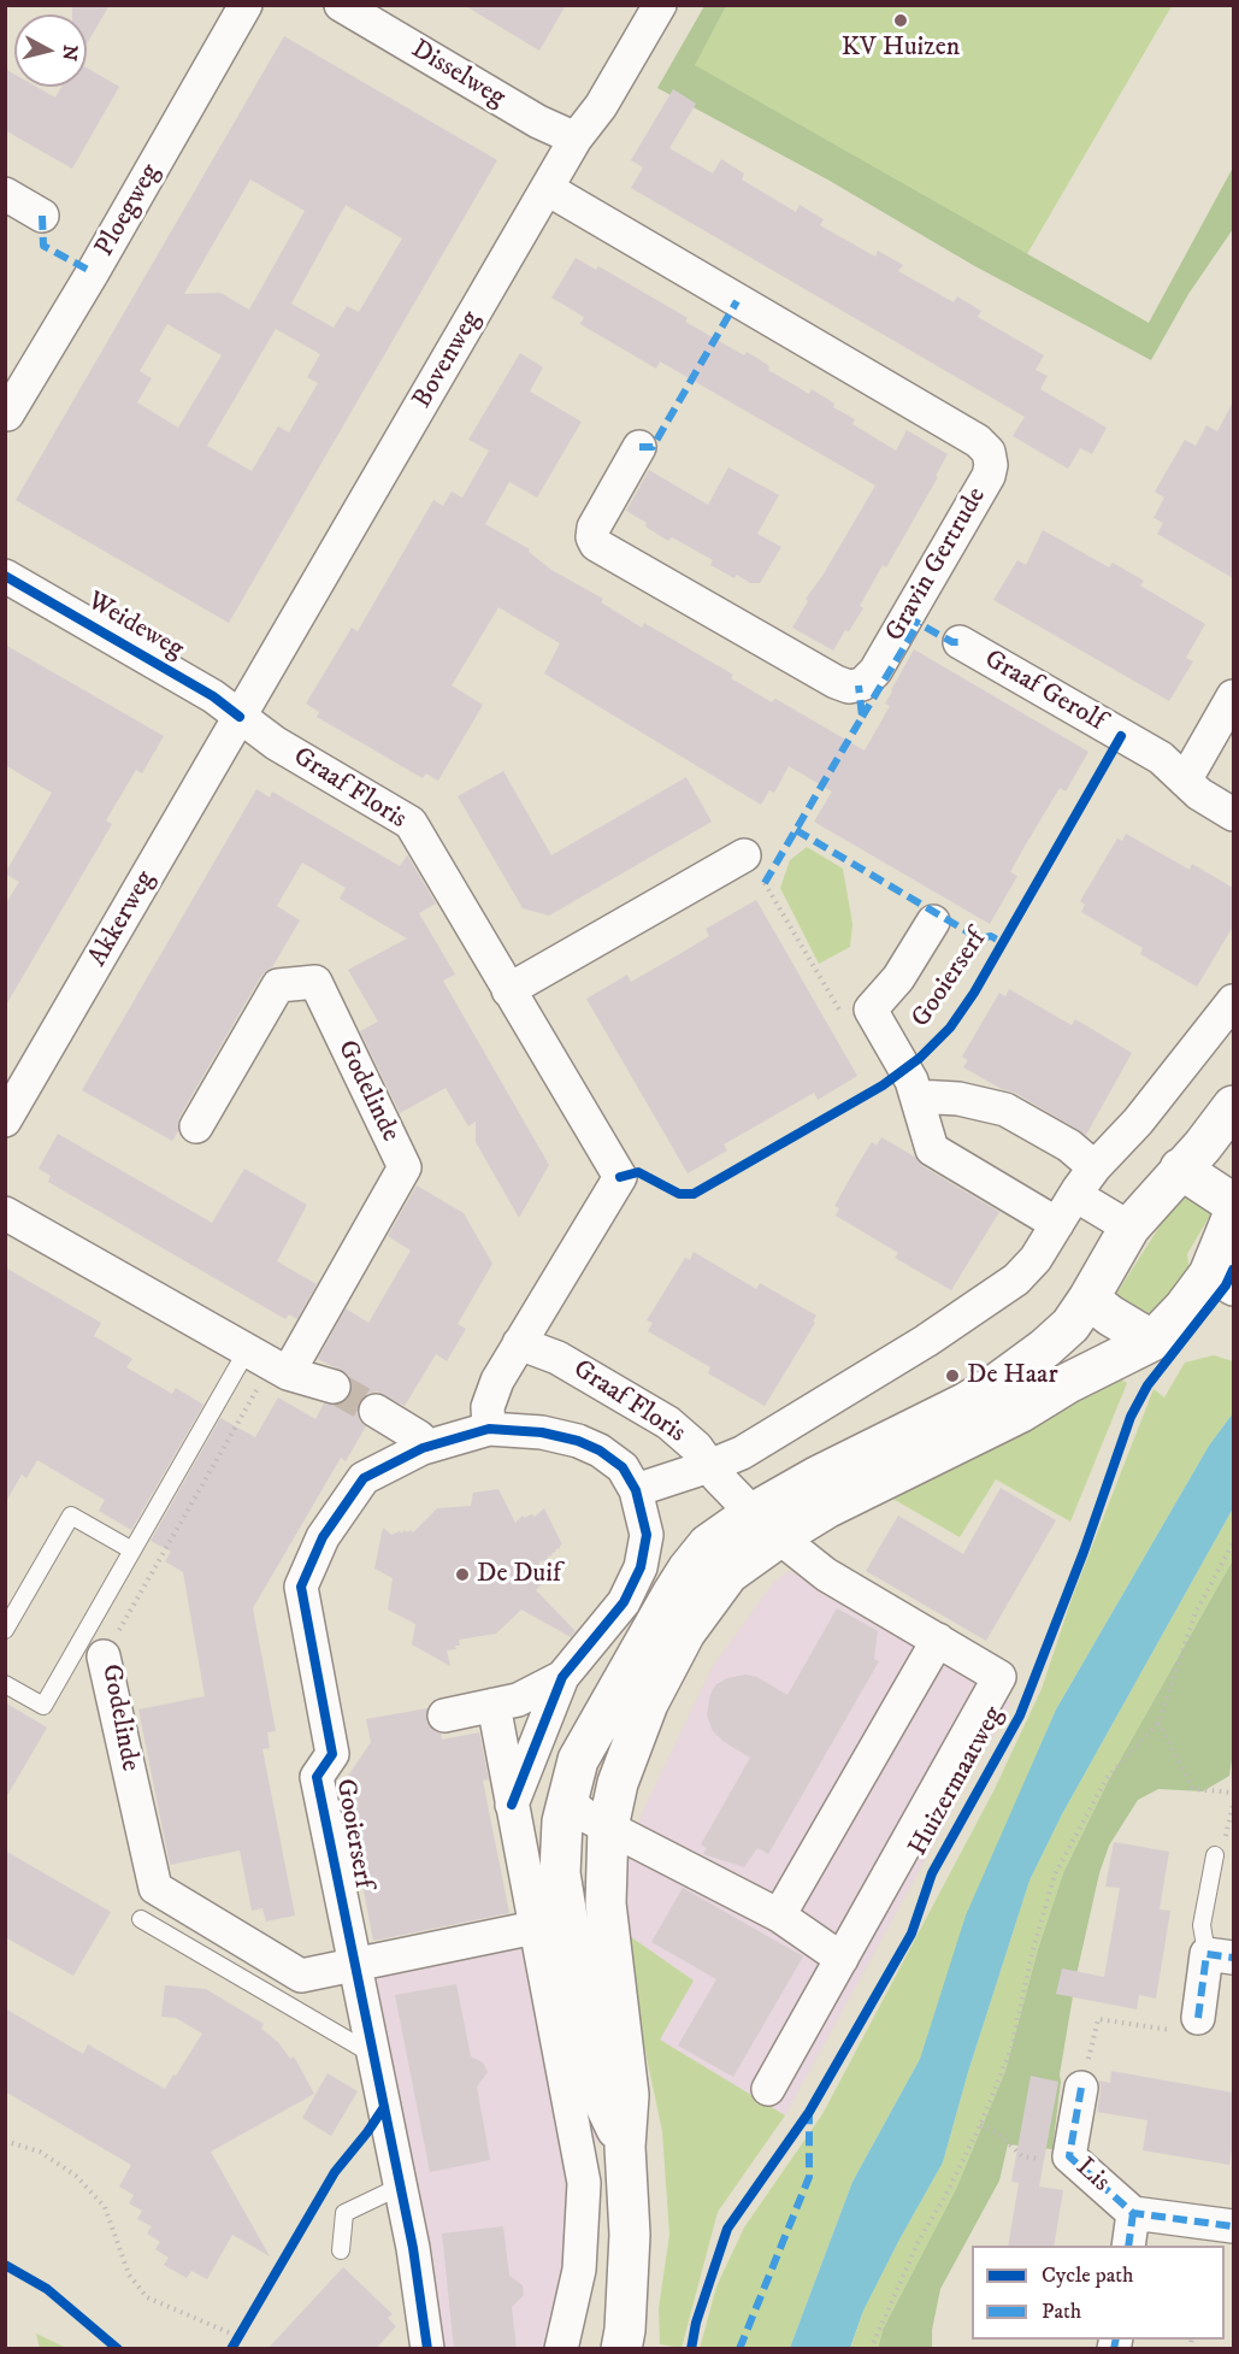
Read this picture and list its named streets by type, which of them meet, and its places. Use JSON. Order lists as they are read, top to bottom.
{
  "streets": {
    "street": [
      "Disselweg",
      "Ploegweg",
      "Bovenweg",
      "Gravin Gertrude",
      "Weideweg",
      "Graaf Gerolf",
      "Graaf Floris",
      "Akkerweg",
      "Gooierserf",
      "Godelinde",
      "Huizermaatweg",
      "Lis"
    ]
  },
  "crossings": [
    ["Disselweg", "Bovenweg"],
    ["Bovenweg", "Gravin Gertrude"],
    ["Bovenweg", "Weideweg"],
    ["Bovenweg", "Graaf Floris"],
    ["Bovenweg", "Akkerweg"],
    ["Weideweg", "Graaf Floris"],
    ["Weideweg", "Akkerweg"],
    ["Graaf Floris", "Akkerweg"],
    ["Graaf Floris", "Gooierserf"],
    ["Graaf Floris", "Huizermaatweg"],
    ["Gooierserf", "Godelinde"]
  ],
  "places": ["KV Huizen", "De Haar", "De Duif"],
  "legend": ["Cycle path", "Path"],
  "north": "right"
}
